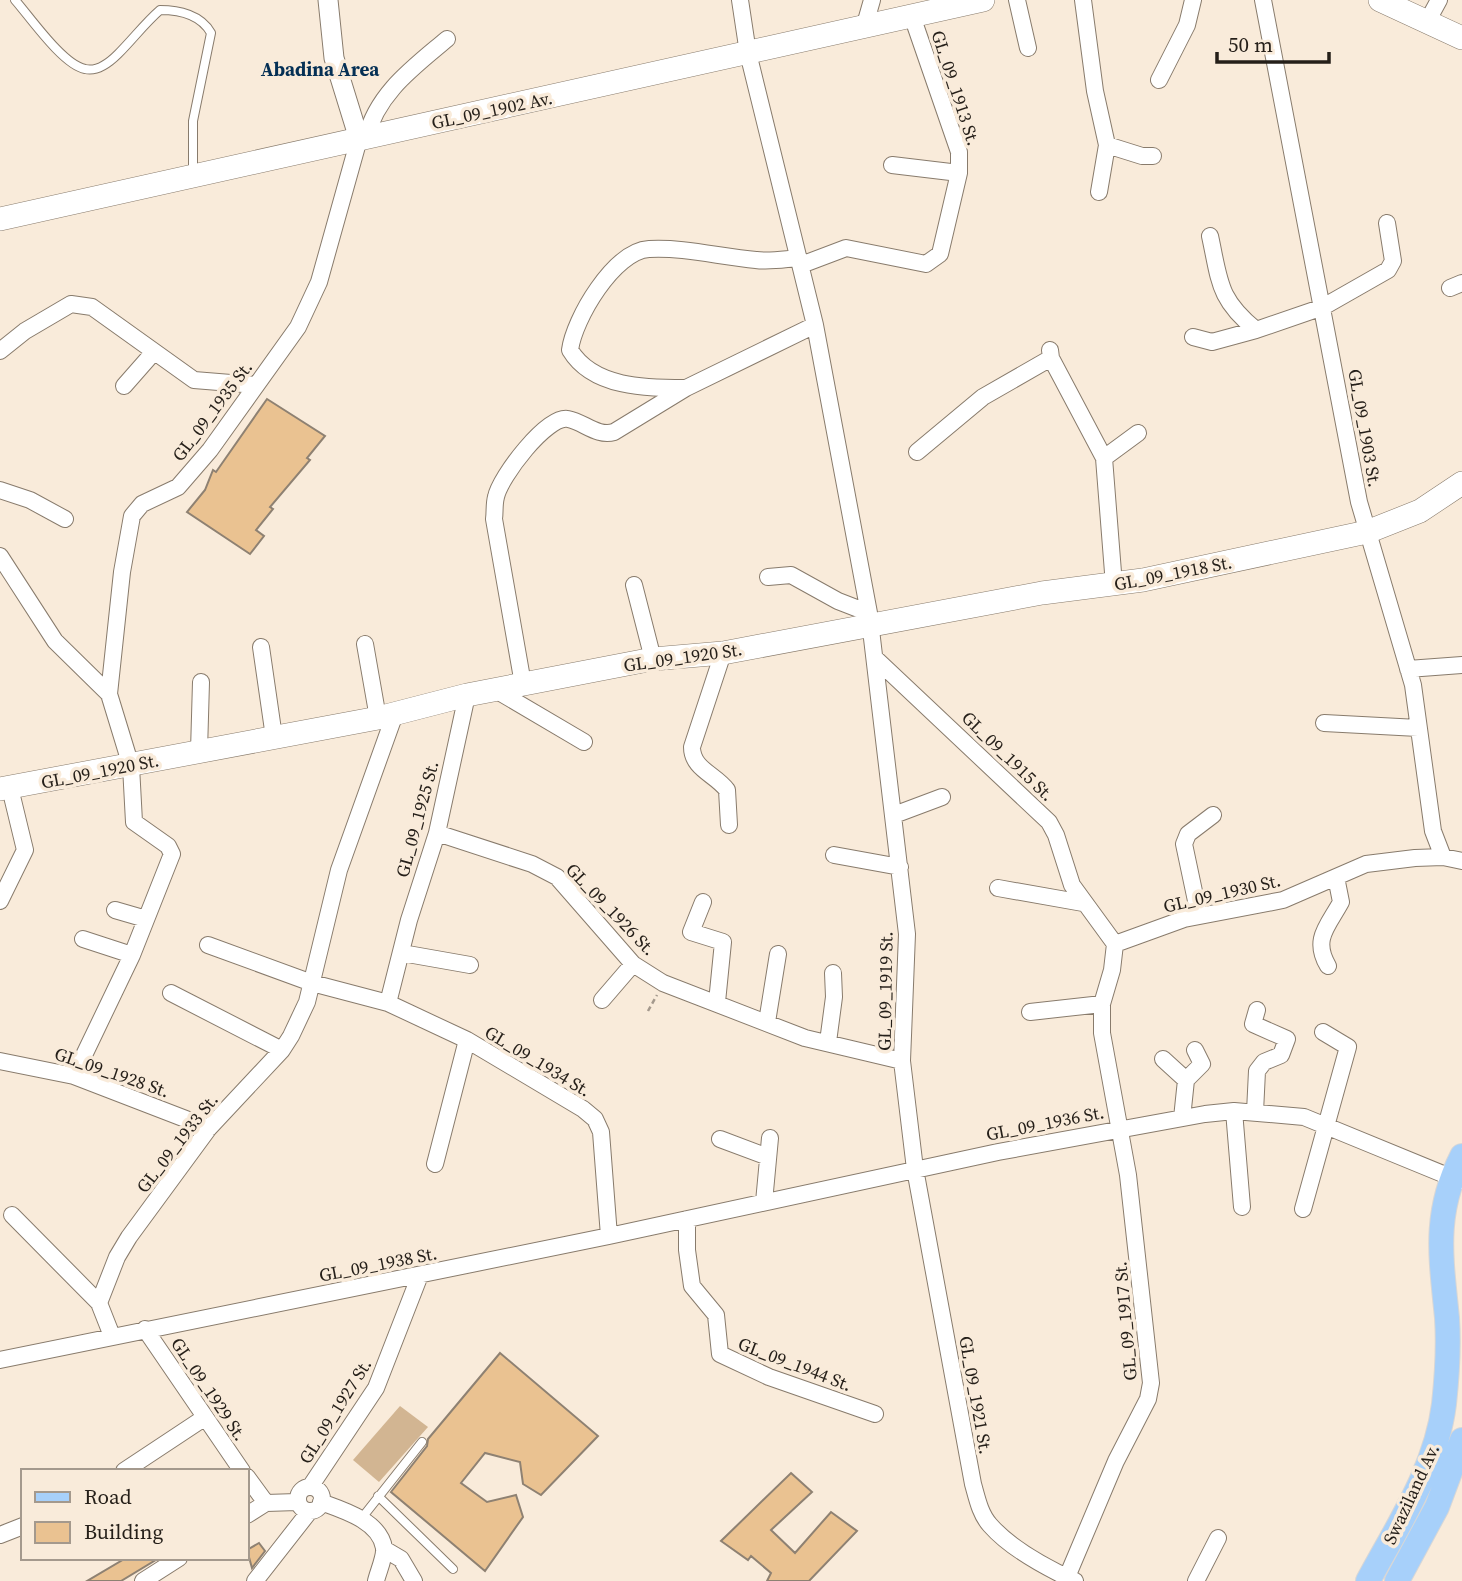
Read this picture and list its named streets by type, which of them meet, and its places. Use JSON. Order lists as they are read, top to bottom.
{
  "streets": {
    "main road": [
      "GL_09_1902 Av.",
      "GL_09_1918 St.",
      "GL_09_1920 St.",
      "Swaziland Av."
    ],
    "street": [
      "GL_09_1913 St.",
      "GL_09_1935 St.",
      "GL_09_1903 St.",
      "GL_09_1915 St.",
      "GL_09_1925 St.",
      "GL_09_1930 St.",
      "GL_09_1926 St.",
      "GL_09_1919 St.",
      "GL_09_1934 St.",
      "GL_09_1928 St.",
      "GL_09_1936 St.",
      "GL_09_1933 St.",
      "GL_09_1938 St.",
      "GL_09_1917 St.",
      "GL_09_1944 St.",
      "GL_09_1929 St.",
      "GL_09_1921 St.",
      "GL_09_1927 St."
    ]
  },
  "crossings": [
    ["GL_09_1913 St.", "GL_09_1902 Av."],
    ["GL_09_1913 St.", "GL_09_1919 St."],
    ["GL_09_1902 Av.", "GL_09_1935 St."],
    ["GL_09_1902 Av.", "GL_09_1919 St."],
    ["GL_09_1903 St.", "GL_09_1918 St."],
    ["GL_09_1903 St.", "GL_09_1930 St."],
    ["GL_09_1918 St.", "GL_09_1920 St."],
    ["GL_09_1918 St.", "GL_09_1919 St."],
    ["GL_09_1920 St.", "GL_09_1925 St."],
    ["GL_09_1920 St.", "GL_09_1919 St."],
    ["GL_09_1920 St.", "GL_09_1933 St."],
    ["GL_09_1915 St.", "GL_09_1930 St."],
    ["GL_09_1915 St.", "GL_09_1919 St."],
    ["GL_09_1925 St.", "GL_09_1926 St."],
    ["GL_09_1925 St.", "GL_09_1934 St."],
    ["GL_09_1926 St.", "GL_09_1919 St."],
    ["GL_09_1919 St.", "GL_09_1936 St."],
    ["GL_09_1919 St.", "GL_09_1938 St."],
    ["GL_09_1919 St.", "GL_09_1921 St."],
    ["GL_09_1934 St.", "GL_09_1933 St."],
    ["GL_09_1934 St.", "GL_09_1938 St."],
    ["GL_09_1928 St.", "GL_09_1933 St."],
    ["GL_09_1936 St.", "GL_09_1938 St."],
    ["GL_09_1936 St.", "GL_09_1917 St."],
    ["GL_09_1936 St.", "GL_09_1921 St."],
    ["GL_09_1936 St.", "Swaziland Av."],
    ["GL_09_1938 St.", "GL_09_1944 St."],
    ["GL_09_1938 St.", "GL_09_1929 St."],
    ["GL_09_1938 St.", "GL_09_1921 St."],
    ["GL_09_1938 St.", "GL_09_1927 St."],
    ["GL_09_1917 St.", "GL_09_1921 St."]
  ],
  "districts": ["Abadina Area"],
  "legend": ["Road", "Building"],
  "scale_bar": "50 m"
}
